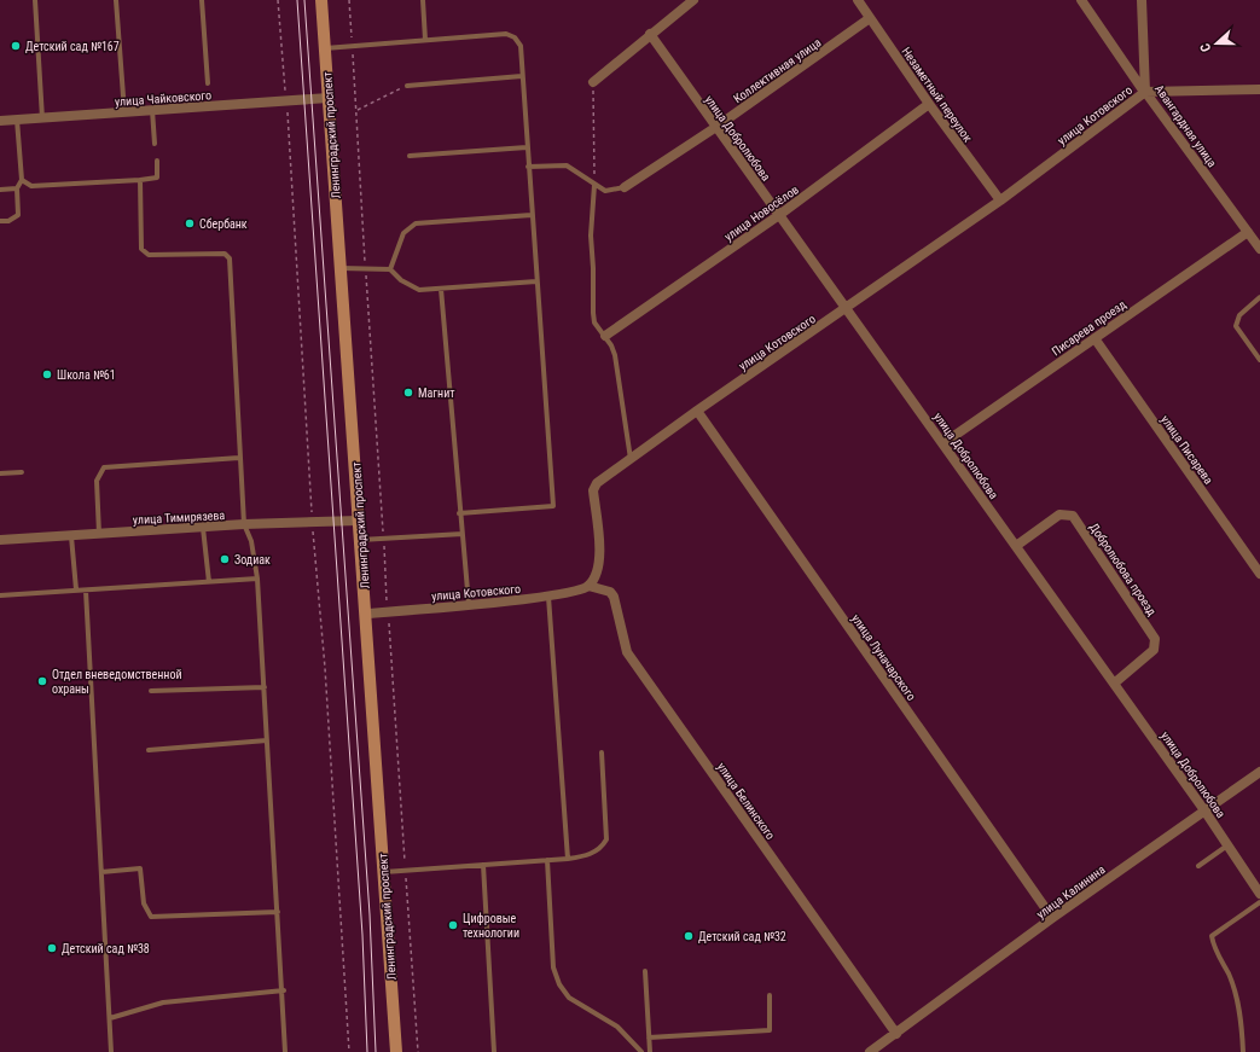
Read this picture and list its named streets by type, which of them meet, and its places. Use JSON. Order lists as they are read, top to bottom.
{
  "streets": {
    "main road": ["Ленинградский проспект"],
    "street": [
      "Коллективная улица",
      "Незаметный переулок",
      "улица Чайковского",
      "улица Котовского",
      "Авангардная улица",
      "улица Добролюбова",
      "улица Новосёлов",
      "Писарева проезд",
      "улица Писарева",
      "улица Тимирязева",
      "Добролюбова проезд",
      "улица Луначарского",
      "улица Белинского",
      "улица Калинина"
    ]
  },
  "crossings": [
    ["Коллективная улица", "Незаметный переулок"],
    ["Коллективная улица", "улица Добролюбова"],
    ["Незаметный переулок", "улица Котовского"],
    ["Незаметный переулок", "улица Новосёлов"],
    ["улица Чайковского", "Ленинградский проспект"],
    ["улица Котовского", "Авангардная улица"],
    ["улица Котовского", "Ленинградский проспект"],
    ["улица Котовского", "улица Добролюбова"],
    ["улица Котовского", "улица Луначарского"],
    ["улица Котовского", "улица Белинского"],
    ["Авангардная улица", "Писарева проезд"],
    ["Ленинградский проспект", "улица Тимирязева"],
    ["улица Добролюбова", "улица Новосёлов"],
    ["улица Добролюбова", "Писарева проезд"],
    ["улица Добролюбова", "Добролюбова проезд"],
    ["улица Добролюбова", "улица Калинина"],
    ["Писарева проезд", "улица Писарева"],
    ["улица Луначарского", "улица Калинина"],
    ["улица Белинского", "улица Калинина"]
  ],
  "places": [
    "Детский сад №167",
    "Сбербанк",
    "Школа №61",
    "Магнит",
    "Зодиак",
    "Отдел вневедомственной охраны",
    "Цифровые технологии",
    "Детский сад №32",
    "Детский сад №38"
  ],
  "north": "left"
}
